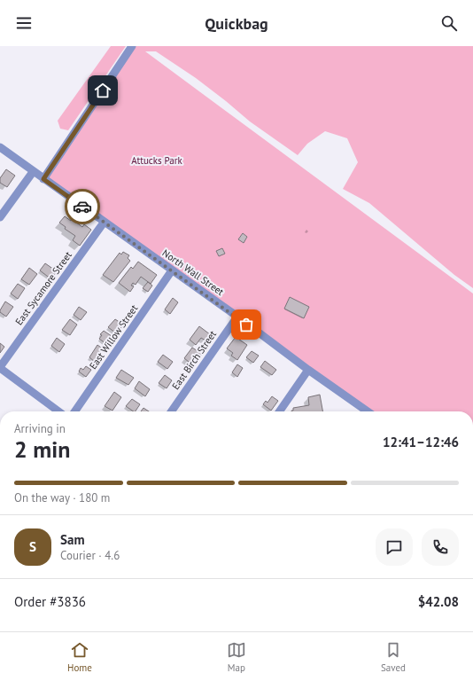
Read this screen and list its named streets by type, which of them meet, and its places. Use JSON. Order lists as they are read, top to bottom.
{
  "streets": {
    "street": [
      "North Wall Street",
      "East Sycamore Street",
      "East Willow Street",
      "East Birch Street"
    ]
  },
  "crossings": [
    ["North Wall Street", "East Sycamore Street"],
    ["North Wall Street", "East Willow Street"],
    ["North Wall Street", "East Birch Street"]
  ],
  "parks": ["Attucks Park"],
  "page": {
    "header": "Quickbag",
    "heading": ["2 min", "Arriving in", "12:41–12:46"],
    "panel": [
      "Sam",
      "Courier · 4.6",
      "Order #3836",
      "$42.08"
    ],
    "bar": "On the way · 180 m",
    "round": "S",
    "tabs": ["Home", "Map", "Saved"]
  }
}
